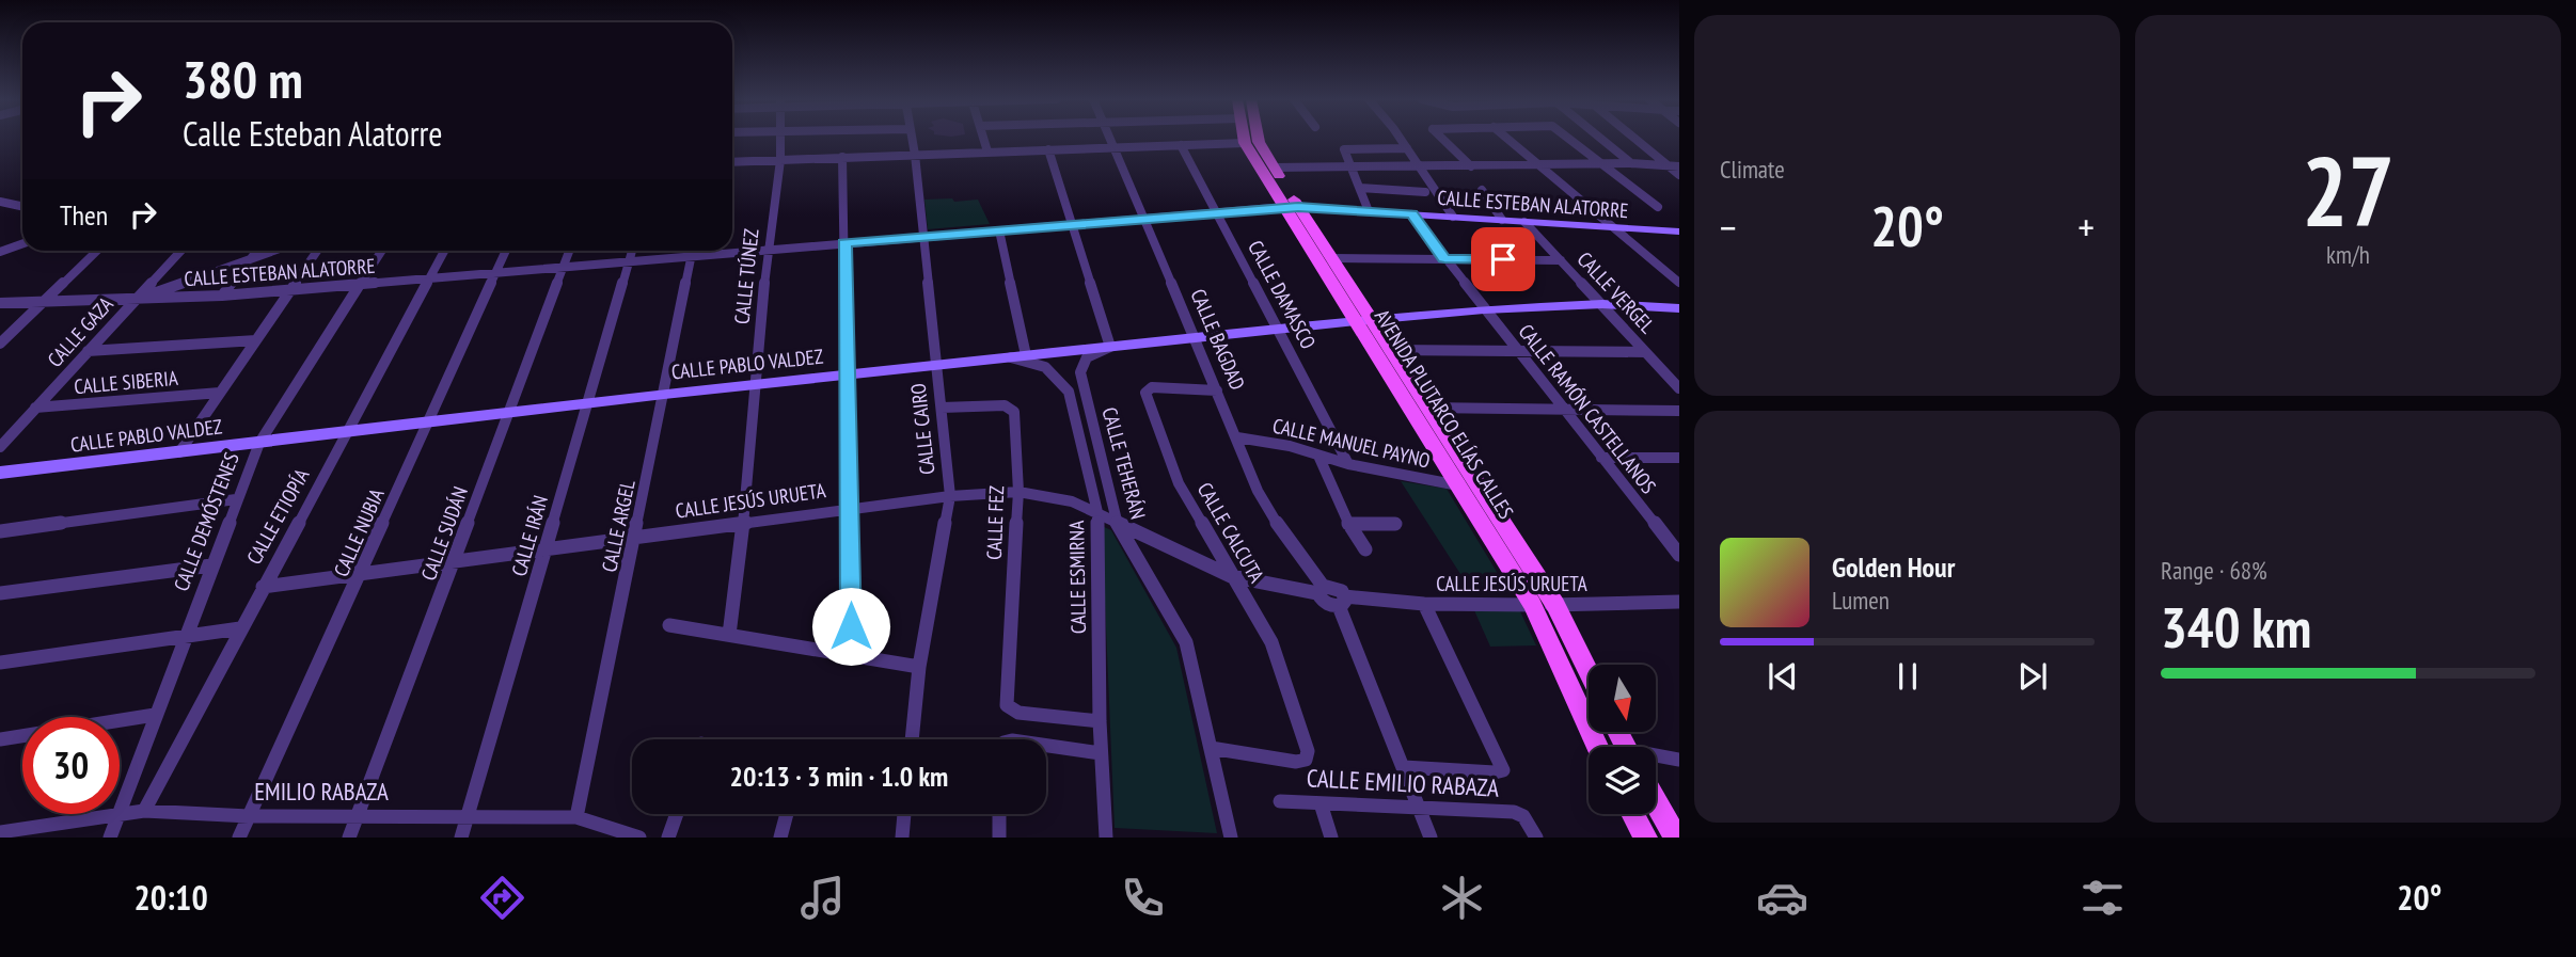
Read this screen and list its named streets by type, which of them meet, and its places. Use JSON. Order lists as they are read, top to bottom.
{
  "streets": {
    "main road": ["AVENIDA PLUTARCO ELÍAS CALLES"],
    "street": [
      "CALLE ESTEBAN ALATORRE",
      "CALLE TÚNEZ",
      "CALLE VERGEL",
      "CALLE DAMASCO",
      "CALLE GAZA",
      "CALLE BAGDAD",
      "CALLE PABLO VALDEZ",
      "CALLE SIBERIA",
      "CALLE RAMÓN CASTELLANOS",
      "CALLE CAIRO",
      "CALLE MANUEL PAYNO",
      "CALLE TEHERÁN",
      "CALLE JESÚS URUETA",
      "CALLE ETIOPÍA",
      "CALLE DEMÓSTENES",
      "CALLE FEZ",
      "CALLE ARGEL",
      "CALLE NUBIA",
      "CALLE CALCUTA",
      "CALLE SUDÁN",
      "CALLE IRÁN",
      "CALLE ESMIRNA",
      "CALLE EMILIO RABAZA",
      "EMILIO RABAZA"
    ]
  },
  "crossings": [
    ["CALLE ESTEBAN ALATORRE", "CALLE TÚNEZ"],
    ["CALLE ESTEBAN ALATORRE", "CALLE VERGEL"],
    ["CALLE ESTEBAN ALATORRE", "CALLE DAMASCO"],
    ["CALLE ESTEBAN ALATORRE", "CALLE GAZA"],
    ["CALLE ESTEBAN ALATORRE", "CALLE BAGDAD"],
    ["CALLE ESTEBAN ALATORRE", "CALLE RAMÓN CASTELLANOS"],
    ["CALLE ESTEBAN ALATORRE", "AVENIDA PLUTARCO ELÍAS CALLES"],
    ["CALLE ESTEBAN ALATORRE", "CALLE CAIRO"],
    ["CALLE ESTEBAN ALATORRE", "CALLE ETIOPÍA"],
    ["CALLE ESTEBAN ALATORRE", "CALLE DEMÓSTENES"],
    ["CALLE ESTEBAN ALATORRE", "CALLE NUBIA"],
    ["CALLE ESTEBAN ALATORRE", "CALLE SUDÁN"],
    ["CALLE ESTEBAN ALATORRE", "CALLE IRÁN"],
    ["CALLE TÚNEZ", "CALLE PABLO VALDEZ"],
    ["CALLE TÚNEZ", "CALLE JESÚS URUETA"],
    ["CALLE VERGEL", "CALLE PABLO VALDEZ"],
    ["CALLE DAMASCO", "CALLE PABLO VALDEZ"],
    ["CALLE DAMASCO", "CALLE MANUEL PAYNO"],
    ["CALLE GAZA", "CALLE SIBERIA"],
    ["CALLE BAGDAD", "CALLE PABLO VALDEZ"],
    ["CALLE BAGDAD", "CALLE MANUEL PAYNO"],
    ["CALLE BAGDAD", "CALLE JESÚS URUETA"],
    ["CALLE BAGDAD", "CALLE CALCUTA"],
    ["CALLE PABLO VALDEZ", "CALLE RAMÓN CASTELLANOS"],
    ["CALLE PABLO VALDEZ", "AVENIDA PLUTARCO ELÍAS CALLES"],
    ["CALLE PABLO VALDEZ", "CALLE CAIRO"],
    ["CALLE PABLO VALDEZ", "CALLE TEHERÁN"],
    ["CALLE PABLO VALDEZ", "CALLE ETIOPÍA"],
    ["CALLE PABLO VALDEZ", "CALLE DEMÓSTENES"],
    ["CALLE PABLO VALDEZ", "CALLE ARGEL"],
    ["CALLE PABLO VALDEZ", "CALLE NUBIA"],
    ["CALLE PABLO VALDEZ", "CALLE SUDÁN"],
    ["CALLE PABLO VALDEZ", "CALLE IRÁN"],
    ["CALLE PABLO VALDEZ", "CALLE ESMIRNA"],
    ["AVENIDA PLUTARCO ELÍAS CALLES", "CALLE MANUEL PAYNO"],
    ["AVENIDA PLUTARCO ELÍAS CALLES", "CALLE JESÚS URUETA"],
    ["CALLE CAIRO", "CALLE JESÚS URUETA"],
    ["CALLE CAIRO", "CALLE FEZ"],
    ["CALLE TEHERÁN", "CALLE JESÚS URUETA"],
    ["CALLE TEHERÁN", "CALLE EMILIO RABAZA"],
    ["CALLE JESÚS URUETA", "CALLE ETIOPÍA"],
    ["CALLE JESÚS URUETA", "CALLE FEZ"],
    ["CALLE JESÚS URUETA", "CALLE ARGEL"],
    ["CALLE JESÚS URUETA", "CALLE NUBIA"],
    ["CALLE JESÚS URUETA", "CALLE CALCUTA"],
    ["CALLE JESÚS URUETA", "CALLE SUDÁN"],
    ["CALLE JESÚS URUETA", "CALLE IRÁN"],
    ["CALLE JESÚS URUETA", "CALLE ESMIRNA"],
    ["CALLE JESÚS URUETA", "CALLE EMILIO RABAZA"],
    ["CALLE ETIOPÍA", "EMILIO RABAZA"],
    ["CALLE DEMÓSTENES", "EMILIO RABAZA"],
    ["CALLE FEZ", "CALLE ESMIRNA"],
    ["CALLE ARGEL", "EMILIO RABAZA"],
    ["CALLE NUBIA", "EMILIO RABAZA"],
    ["CALLE CALCUTA", "CALLE EMILIO RABAZA"],
    ["CALLE SUDÁN", "EMILIO RABAZA"],
    ["CALLE IRÁN", "EMILIO RABAZA"]
  ],
  "north": "bottom",
  "page": {
    "tile": [
      "Climate",
      ["27", "km/h"],
      ["Range · 68%", "340 km"]
    ],
    "turn": ["380 m", "Calle Esteban Alatorre"],
    "then": "Then",
    "heat": ["−", "20°", "+"],
    "song": ["Golden Hour", "Lumen"],
    "limit": "30",
    "trip": "20:13 · 3 min · 1.0 km",
    "tabs": ["20:10", "20°"]
  }
}
